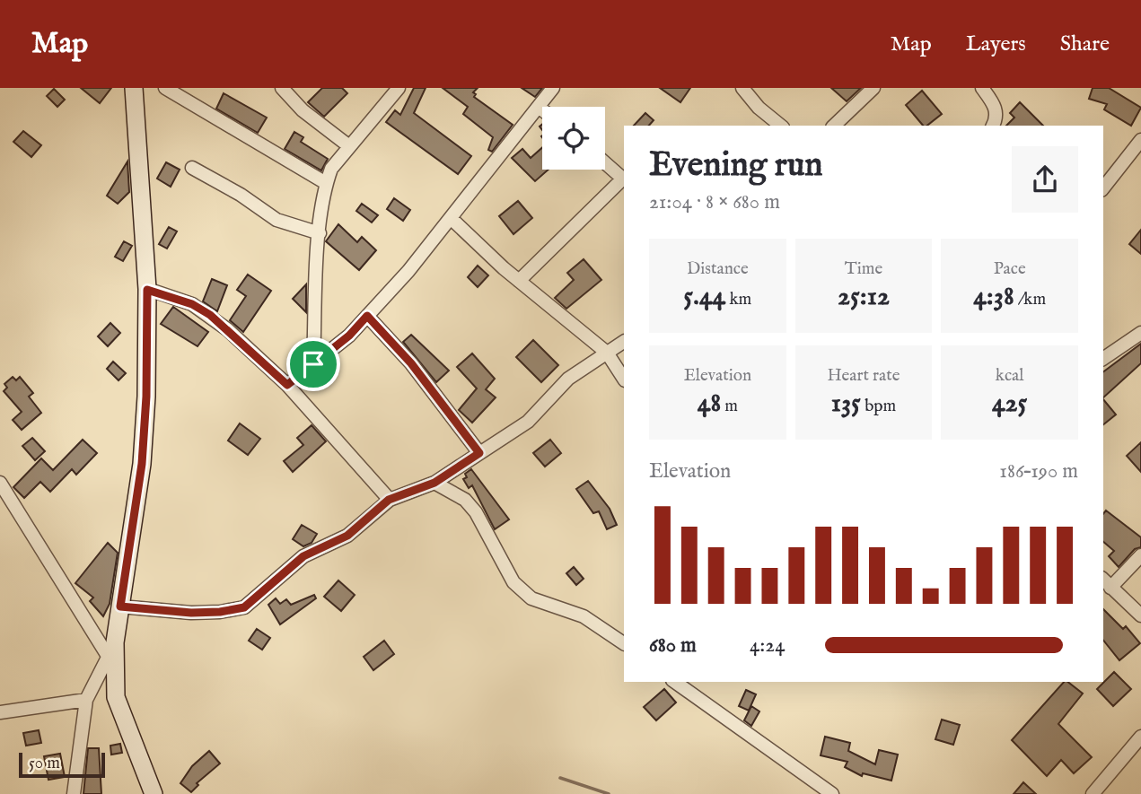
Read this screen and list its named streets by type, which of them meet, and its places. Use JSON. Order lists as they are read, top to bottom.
{
  "scale_bar": "50 m",
  "page": {
    "header": "Map",
    "nav": ["Map", "Layers", "Share"],
    "heading": ["Evening run", "21:04 · 8 × 680 m"],
    "stats": [
      ["Distance", "5.44 km"],
      ["Time", "25:12"],
      ["Pace", "4:38 /km"],
      ["Elevation", "48 m"],
      ["Heart rate", "135 bpm"],
      ["kcal", "425"]
    ],
    "chart": ["Elevation", "186–190 m"],
    "list": [
      {
        "name": "680 m",
        "note": "4:24"
      }
    ],
    "scale": "50 m"
  }
}
